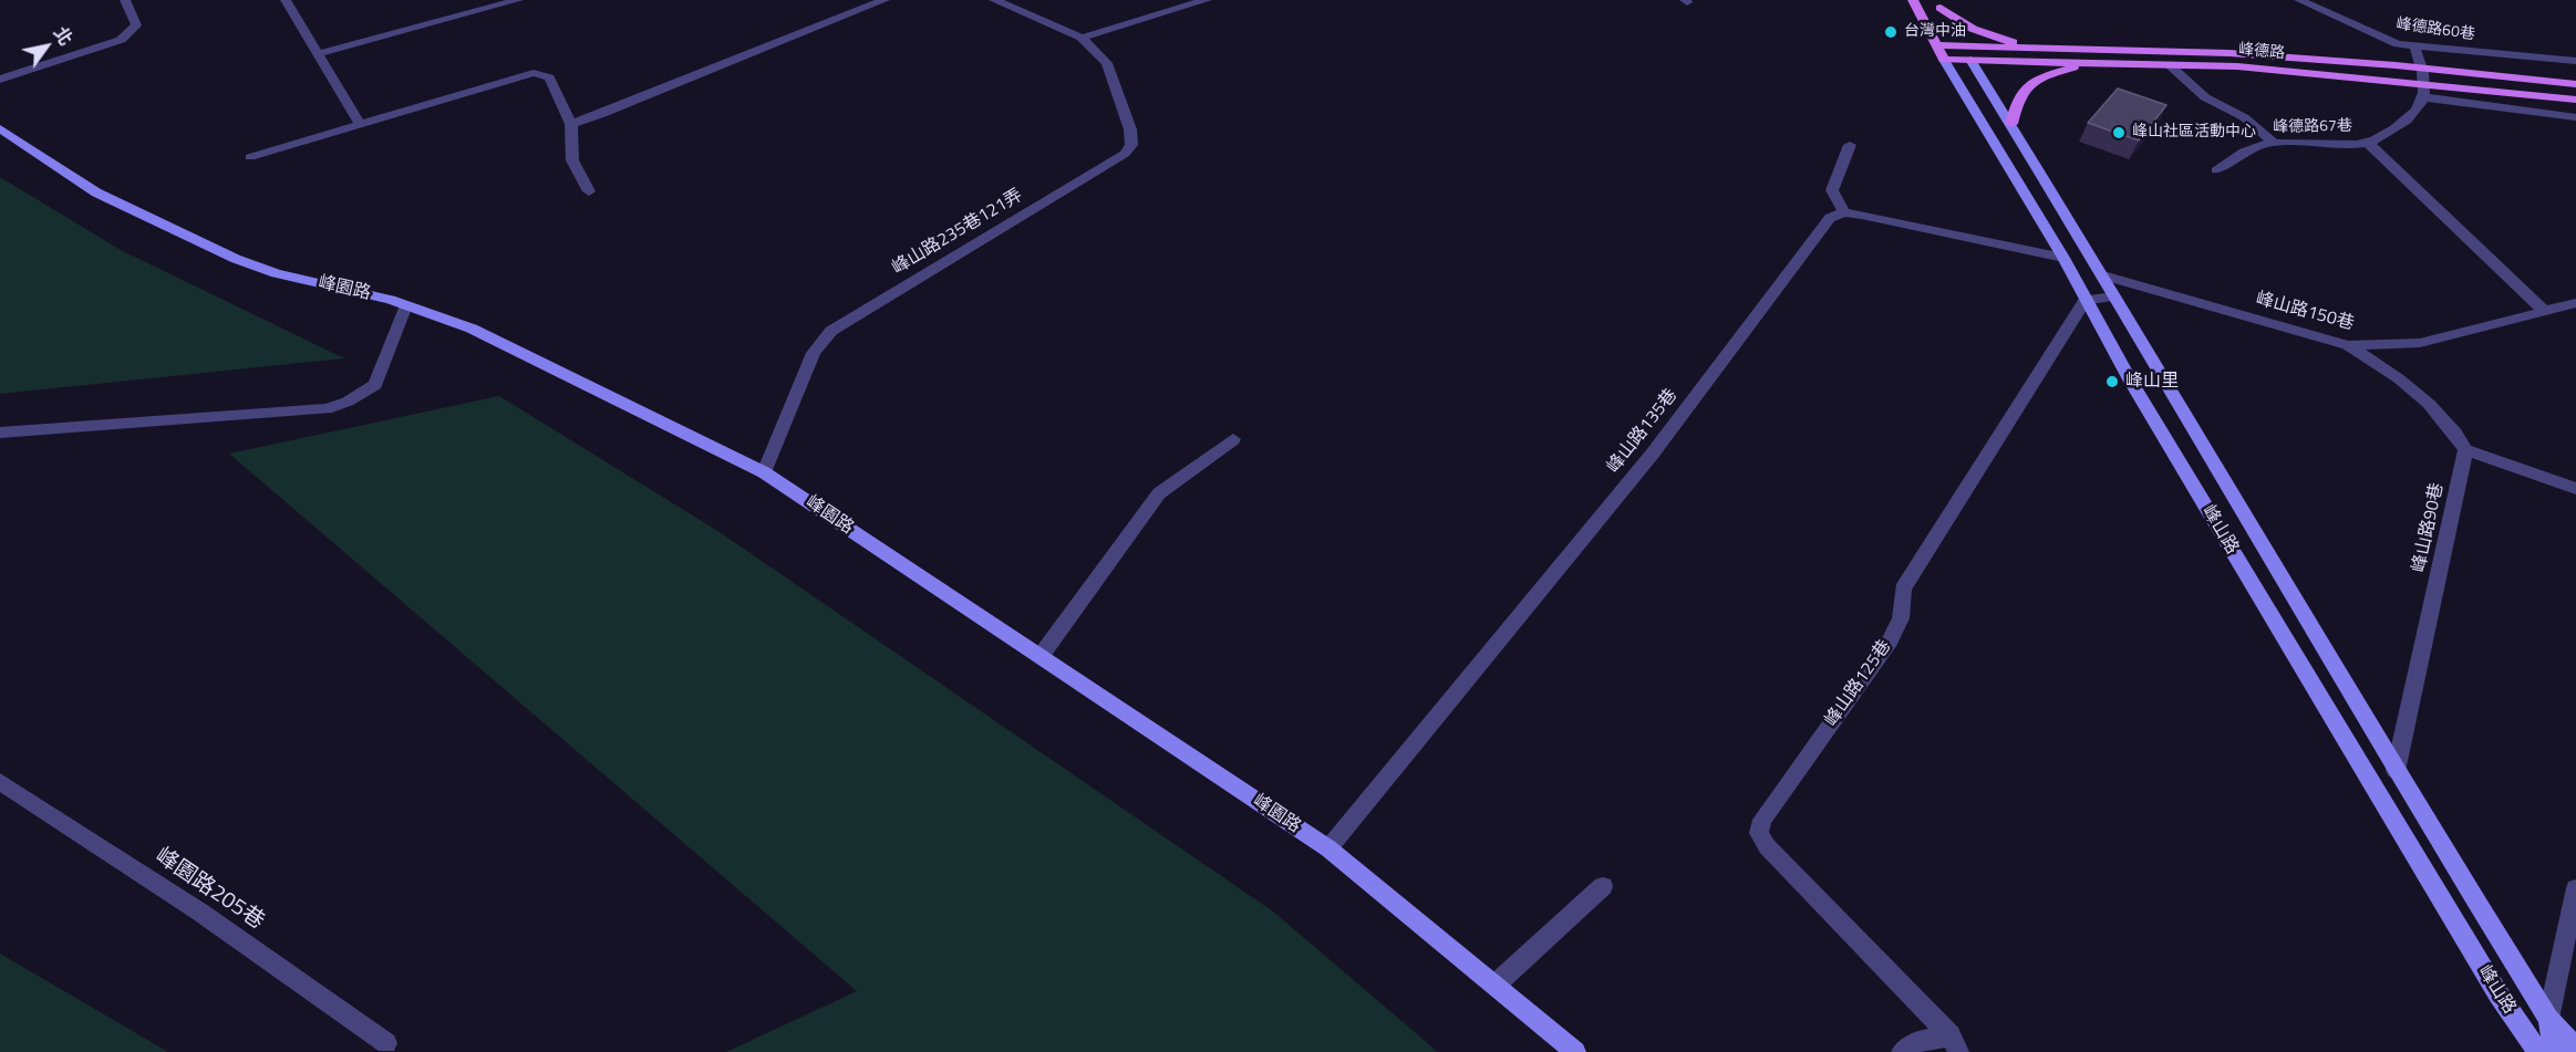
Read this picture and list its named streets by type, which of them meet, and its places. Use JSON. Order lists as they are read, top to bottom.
{
  "streets": {
    "main road": ["峰德路", "峰山路"],
    "street": [
      "峰德路60巷",
      "峰德路67巷",
      "峰山路235巷121弄",
      "峰園路",
      "峰山路150巷",
      "峰山路135巷",
      "峰山路90巷",
      "峰山路125巷",
      "峰園路205巷"
    ]
  },
  "crossings": [
    ["峰德路", "峰山路"],
    ["峰山路235巷121弄", "峰園路"],
    ["峰園路", "峰山路135巷"],
    ["峰山路150巷", "峰山路"],
    ["峰山路90巷", "峰山路"],
    ["峰山路", "峰山路125巷"]
  ],
  "places": ["台灣中油", "峰山社區活動中心", "峰山里"],
  "north": "top right"
}
